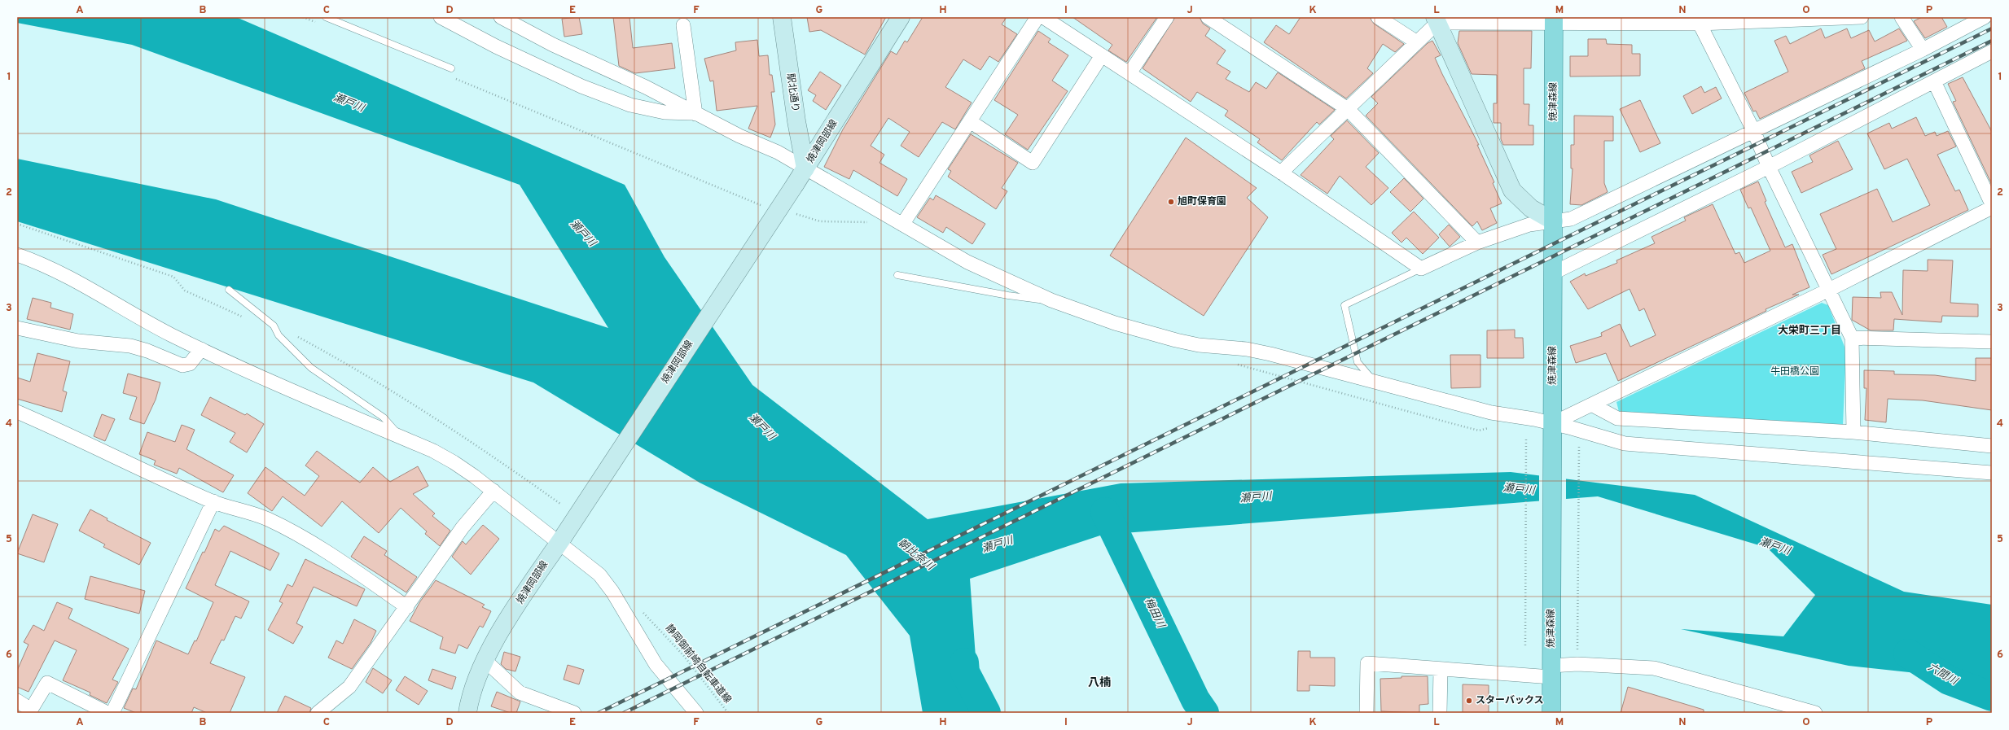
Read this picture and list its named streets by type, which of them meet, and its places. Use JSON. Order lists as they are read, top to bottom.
{
  "streets": {
    "main road": ["駅北通り", "焼津森線", "焼津岡部線"],
    "path": ["静岡御前崎自転車道線"]
  },
  "crossings": [
    ["駅北通り", "焼津岡部線"]
  ],
  "districts": ["大栄町三丁目", "八楠"],
  "water": [
    "瀬戸川",
    "朝比奈川",
    "梅田川",
    "六間川"
  ],
  "parks": ["牛田橋公園"],
  "places": ["旭町保育園", "スターバックス"],
  "grid": {
    "columns": [
      "A",
      "B",
      "C",
      "D",
      "E",
      "F",
      "G",
      "H",
      "I",
      "J",
      "K",
      "L",
      "M",
      "N",
      "O",
      "P"
    ],
    "rows": [
      "1",
      "2",
      "3",
      "4",
      "5",
      "6"
    ]
  }
}
